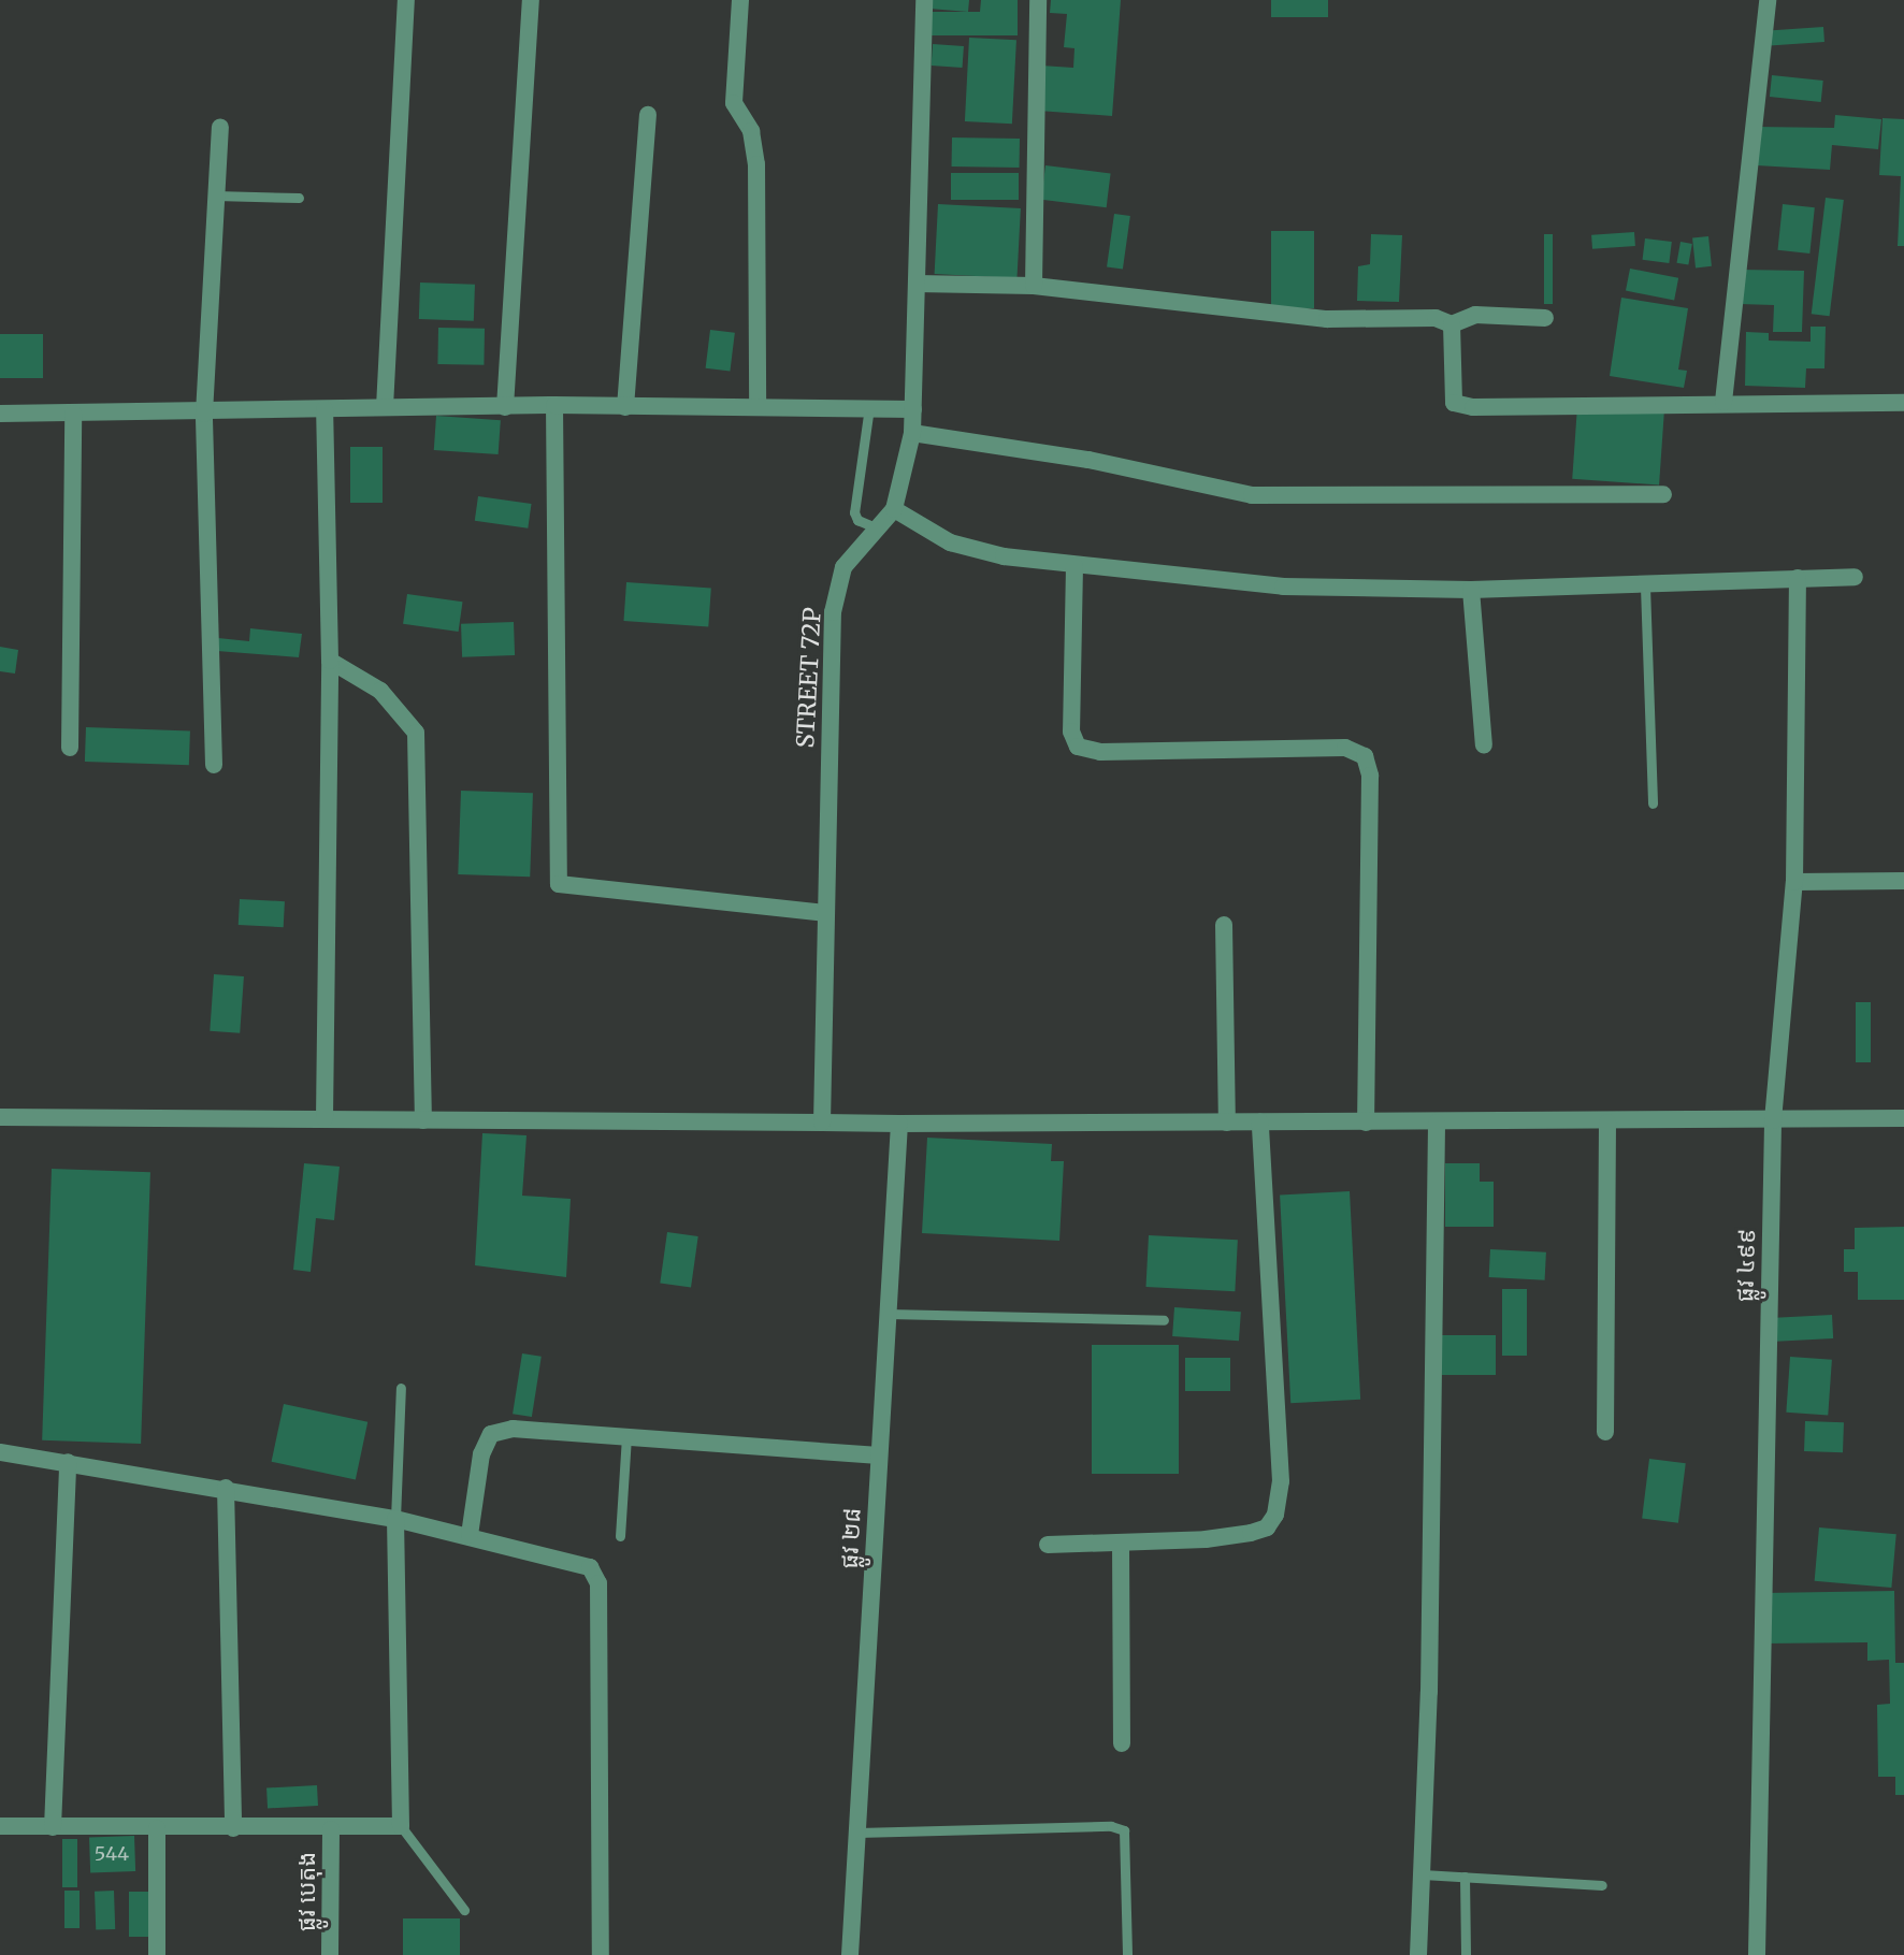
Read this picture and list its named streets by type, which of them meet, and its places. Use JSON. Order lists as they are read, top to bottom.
{
  "streets": {
    "street": [
      "STREET 72P",
      "ផ្លូវ ៤៩៩",
      "ផ្លូវ ២៨",
      "ផ្លូវ បេតុង"
    ]
  },
  "house_numbers": ["544"]
}
